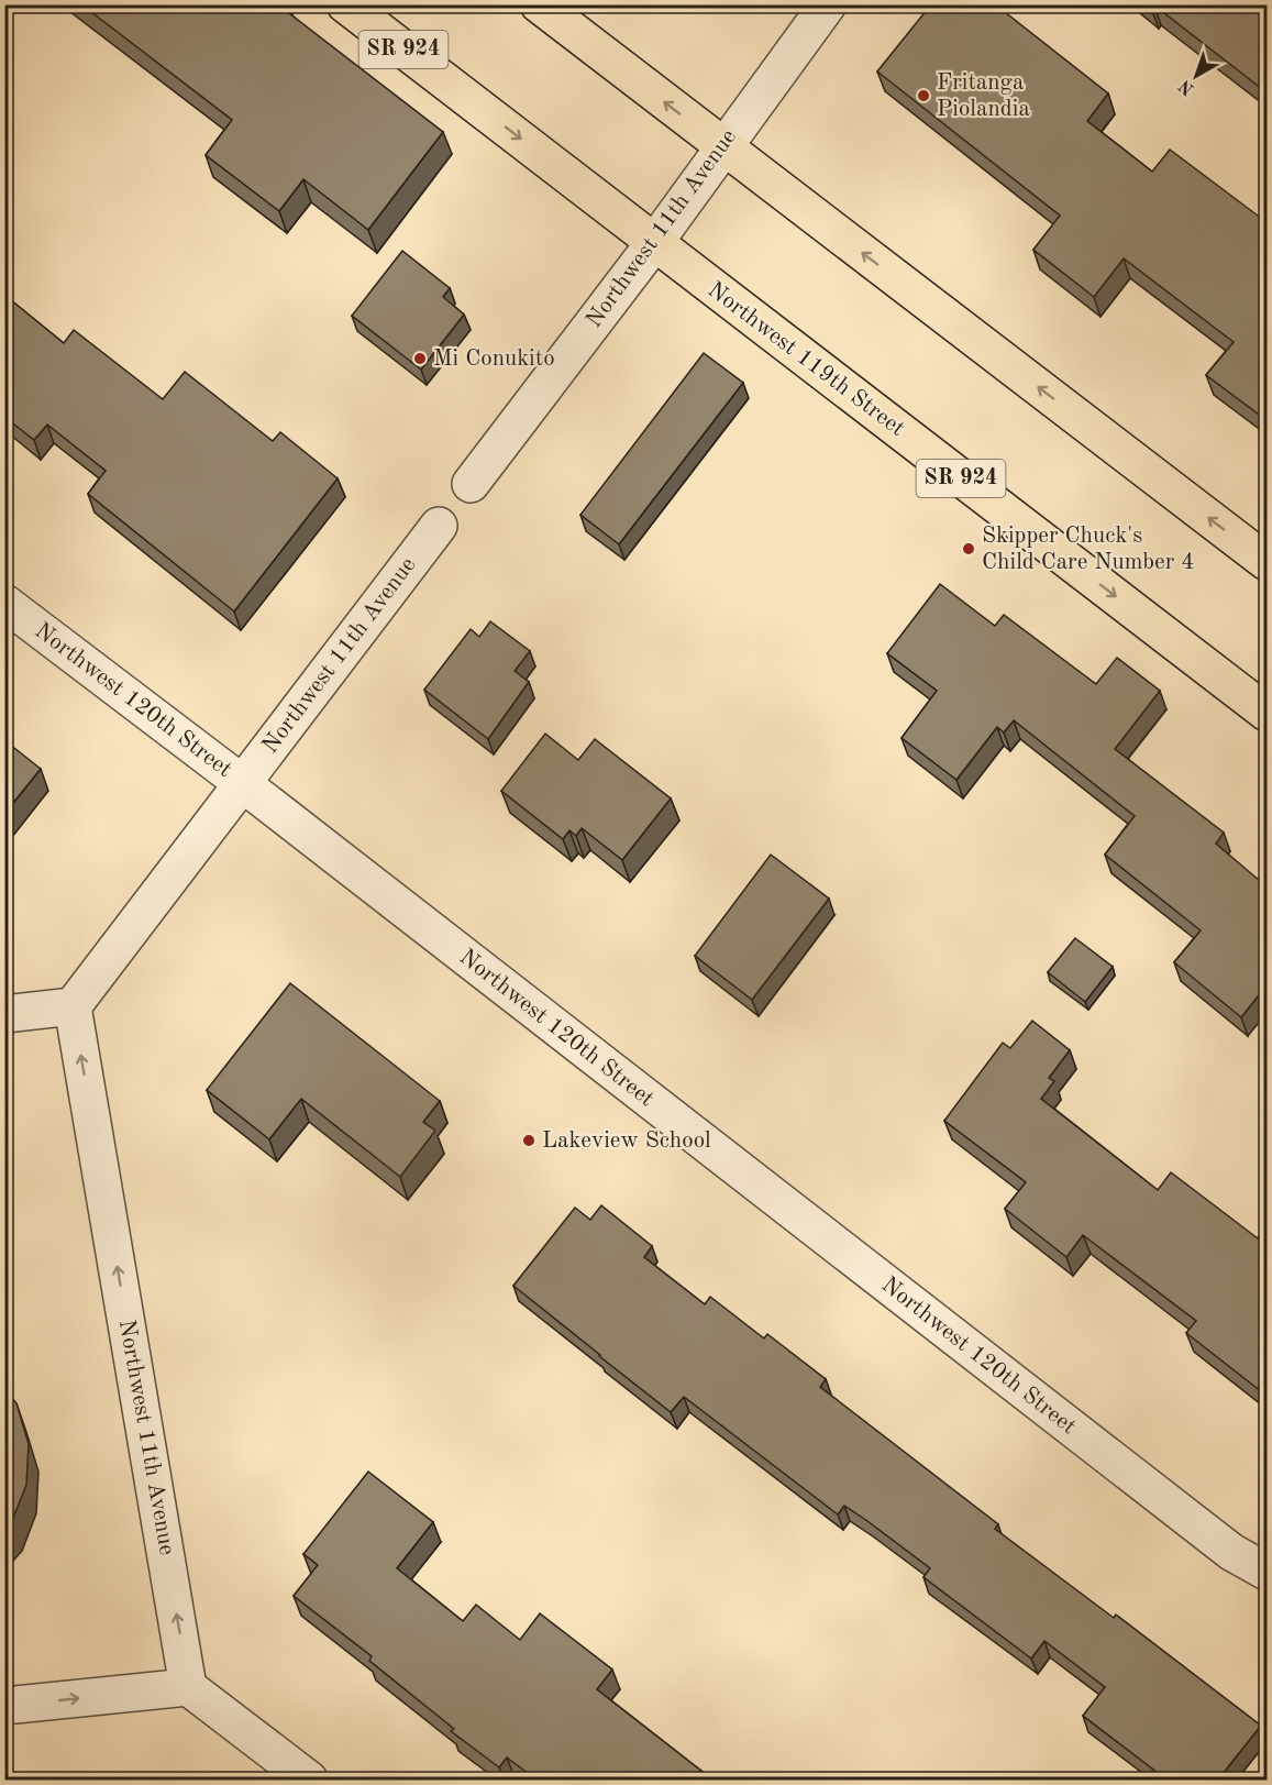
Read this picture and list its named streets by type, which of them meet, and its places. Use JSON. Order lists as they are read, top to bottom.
{
  "streets": {
    "highway": ["SR 924", "Northwest 119th Street"],
    "street": ["Northwest 11th Avenue", "Northwest 120th Street"]
  },
  "crossings": [
    ["Northwest 11th Avenue", "Northwest 119th Street"],
    ["Northwest 11th Avenue", "Northwest 120th Street"]
  ],
  "one_way": ["Northwest 11th Avenue"],
  "places": [
    "Fritanga Piolandia",
    "Mi Conukito",
    "Skipper Chuck's Child Care Number 4",
    "Lakeview School"
  ],
  "north": "bottom left"
}
